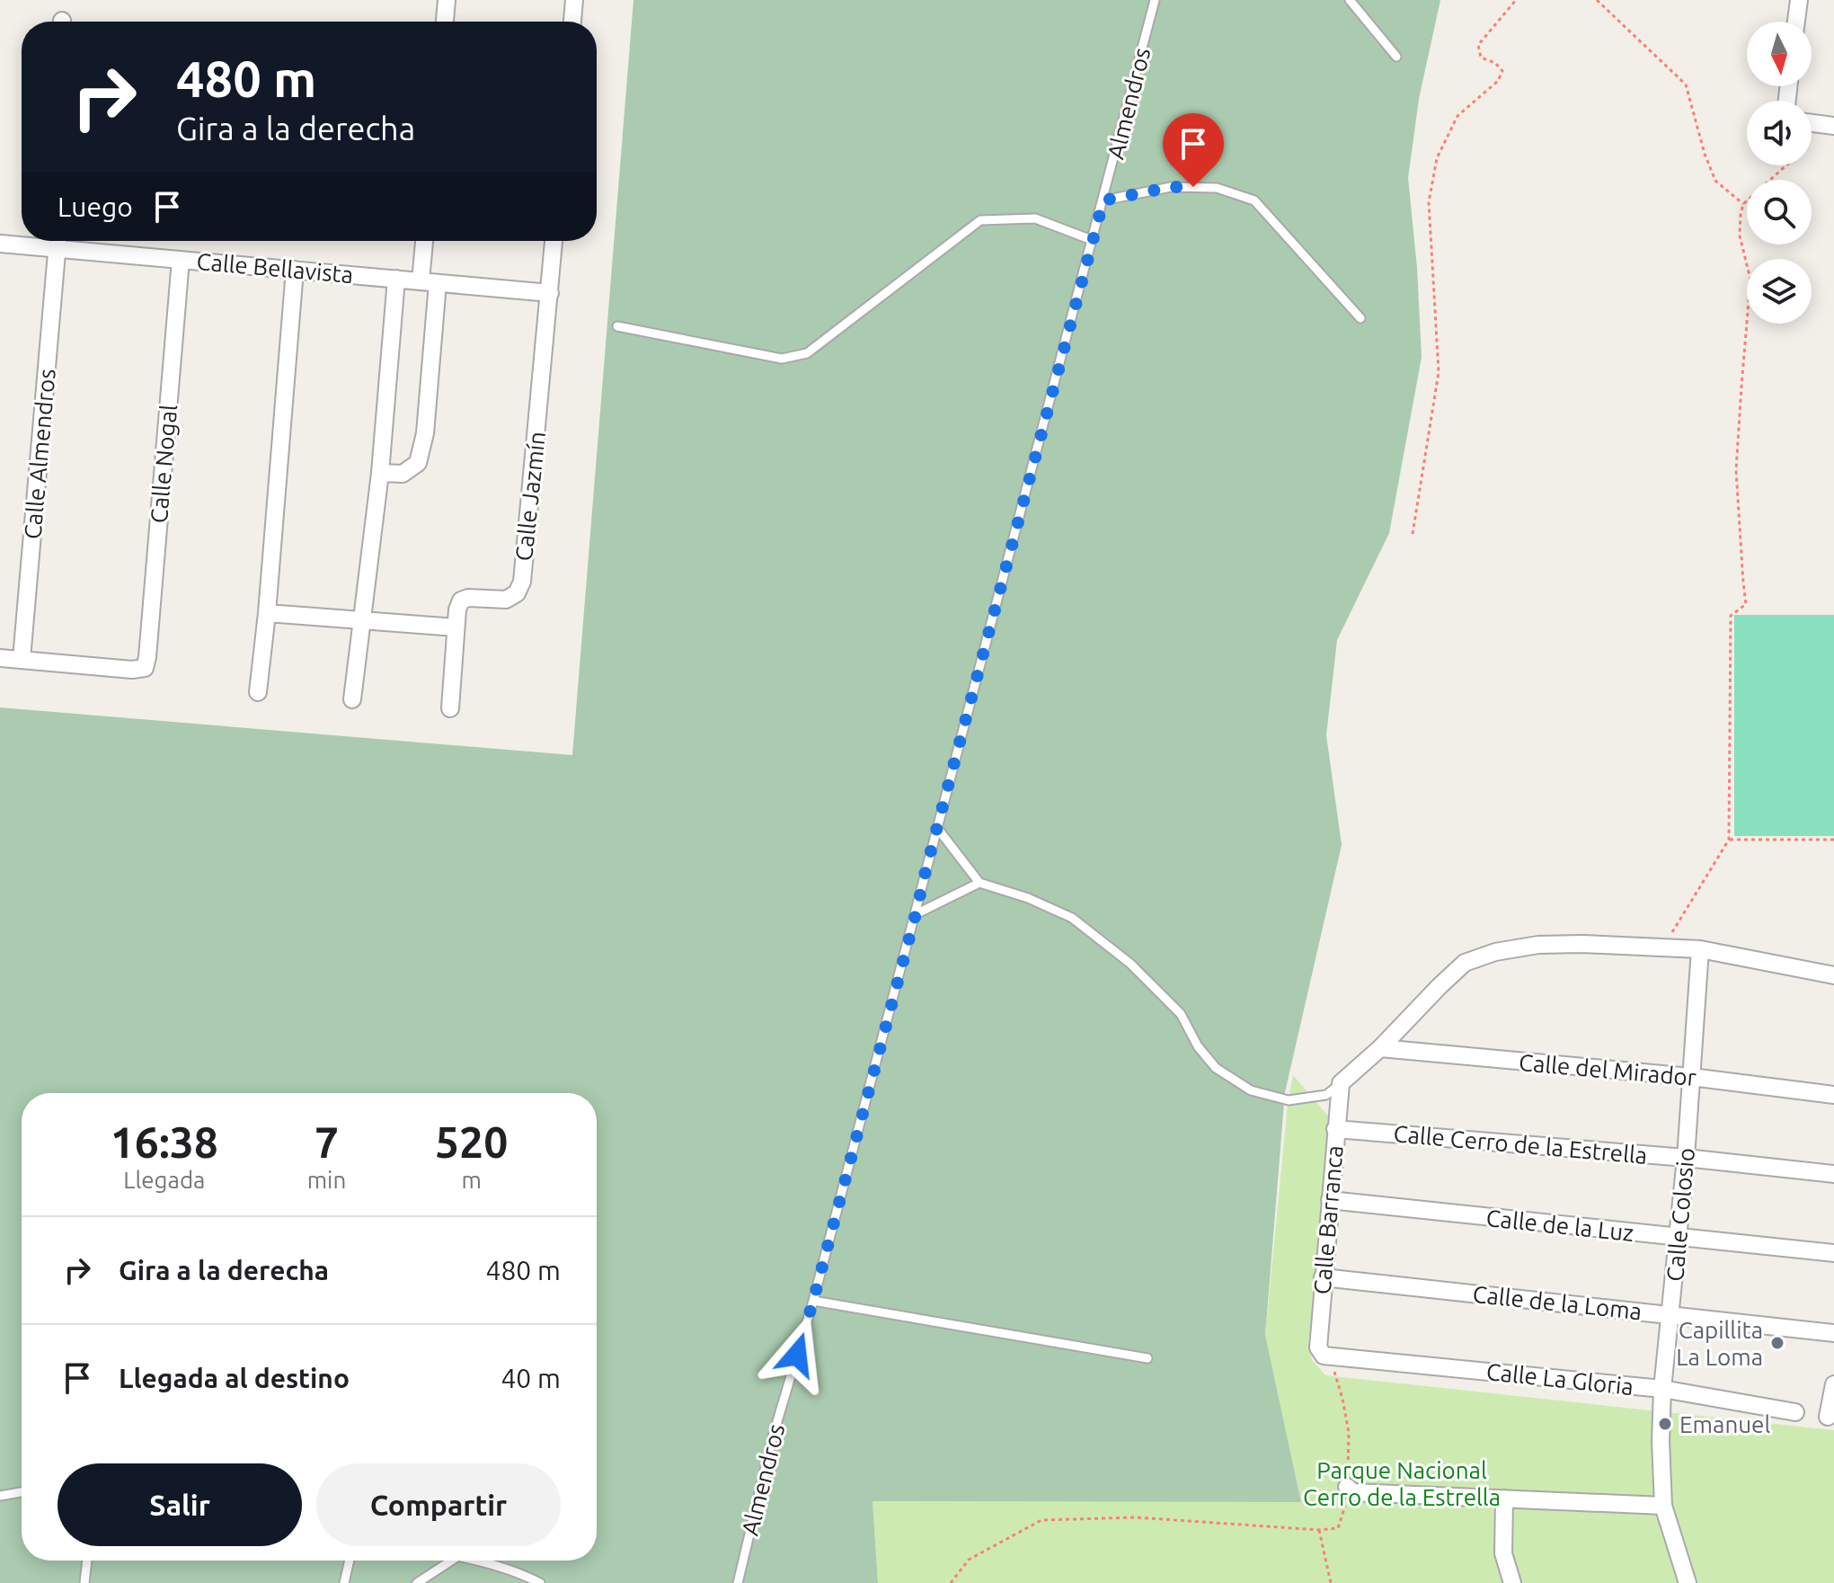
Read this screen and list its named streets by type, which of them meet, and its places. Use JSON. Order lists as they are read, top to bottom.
{
  "streets": {
    "street": [
      "Calle Bellavista",
      "Calle Almendros",
      "Calle Nogal",
      "Calle Jazmín",
      "Calle del Mirador",
      "Calle Cerro de la Estrella",
      "Calle Colosio",
      "Calle Barranca",
      "Calle de la Luz",
      "Calle de la Loma",
      "Calle La Gloria"
    ],
    "lane": ["Almendros"]
  },
  "crossings": [
    ["Calle Bellavista", "Calle Nogal"],
    ["Calle Bellavista", "Calle Jazmín"],
    ["Calle Almendros", "Calle Nogal"],
    ["Calle del Mirador", "Calle Colosio"],
    ["Calle Cerro de la Estrella", "Calle Colosio"],
    ["Calle Cerro de la Estrella", "Calle Barranca"],
    ["Calle Colosio", "Calle de la Luz"],
    ["Calle Colosio", "Calle de la Loma"],
    ["Calle Colosio", "Calle La Gloria"],
    ["Calle Barranca", "Calle de la Luz"],
    ["Calle Barranca", "Calle de la Loma"],
    ["Calle Barranca", "Calle La Gloria"]
  ],
  "parks": ["Parque Nacional Cerro de la Estrella"],
  "places": ["Capillita La Loma", "Emanuel"],
  "north": "bottom",
  "page": {
    "turn": ["480 m", "Gira a la derecha"],
    "then": "Luego",
    "eta": [
      "16:38",
      "Llegada",
      "7",
      "min",
      "520",
      "m"
    ],
    "list": [
      {
        "name": "Gira a la derecha",
        "value": "480 m"
      },
      {
        "name": "Llegada al destino",
        "value": "40 m"
      }
    ],
    "buttons": ["Salir", "Compartir"]
  }
}
